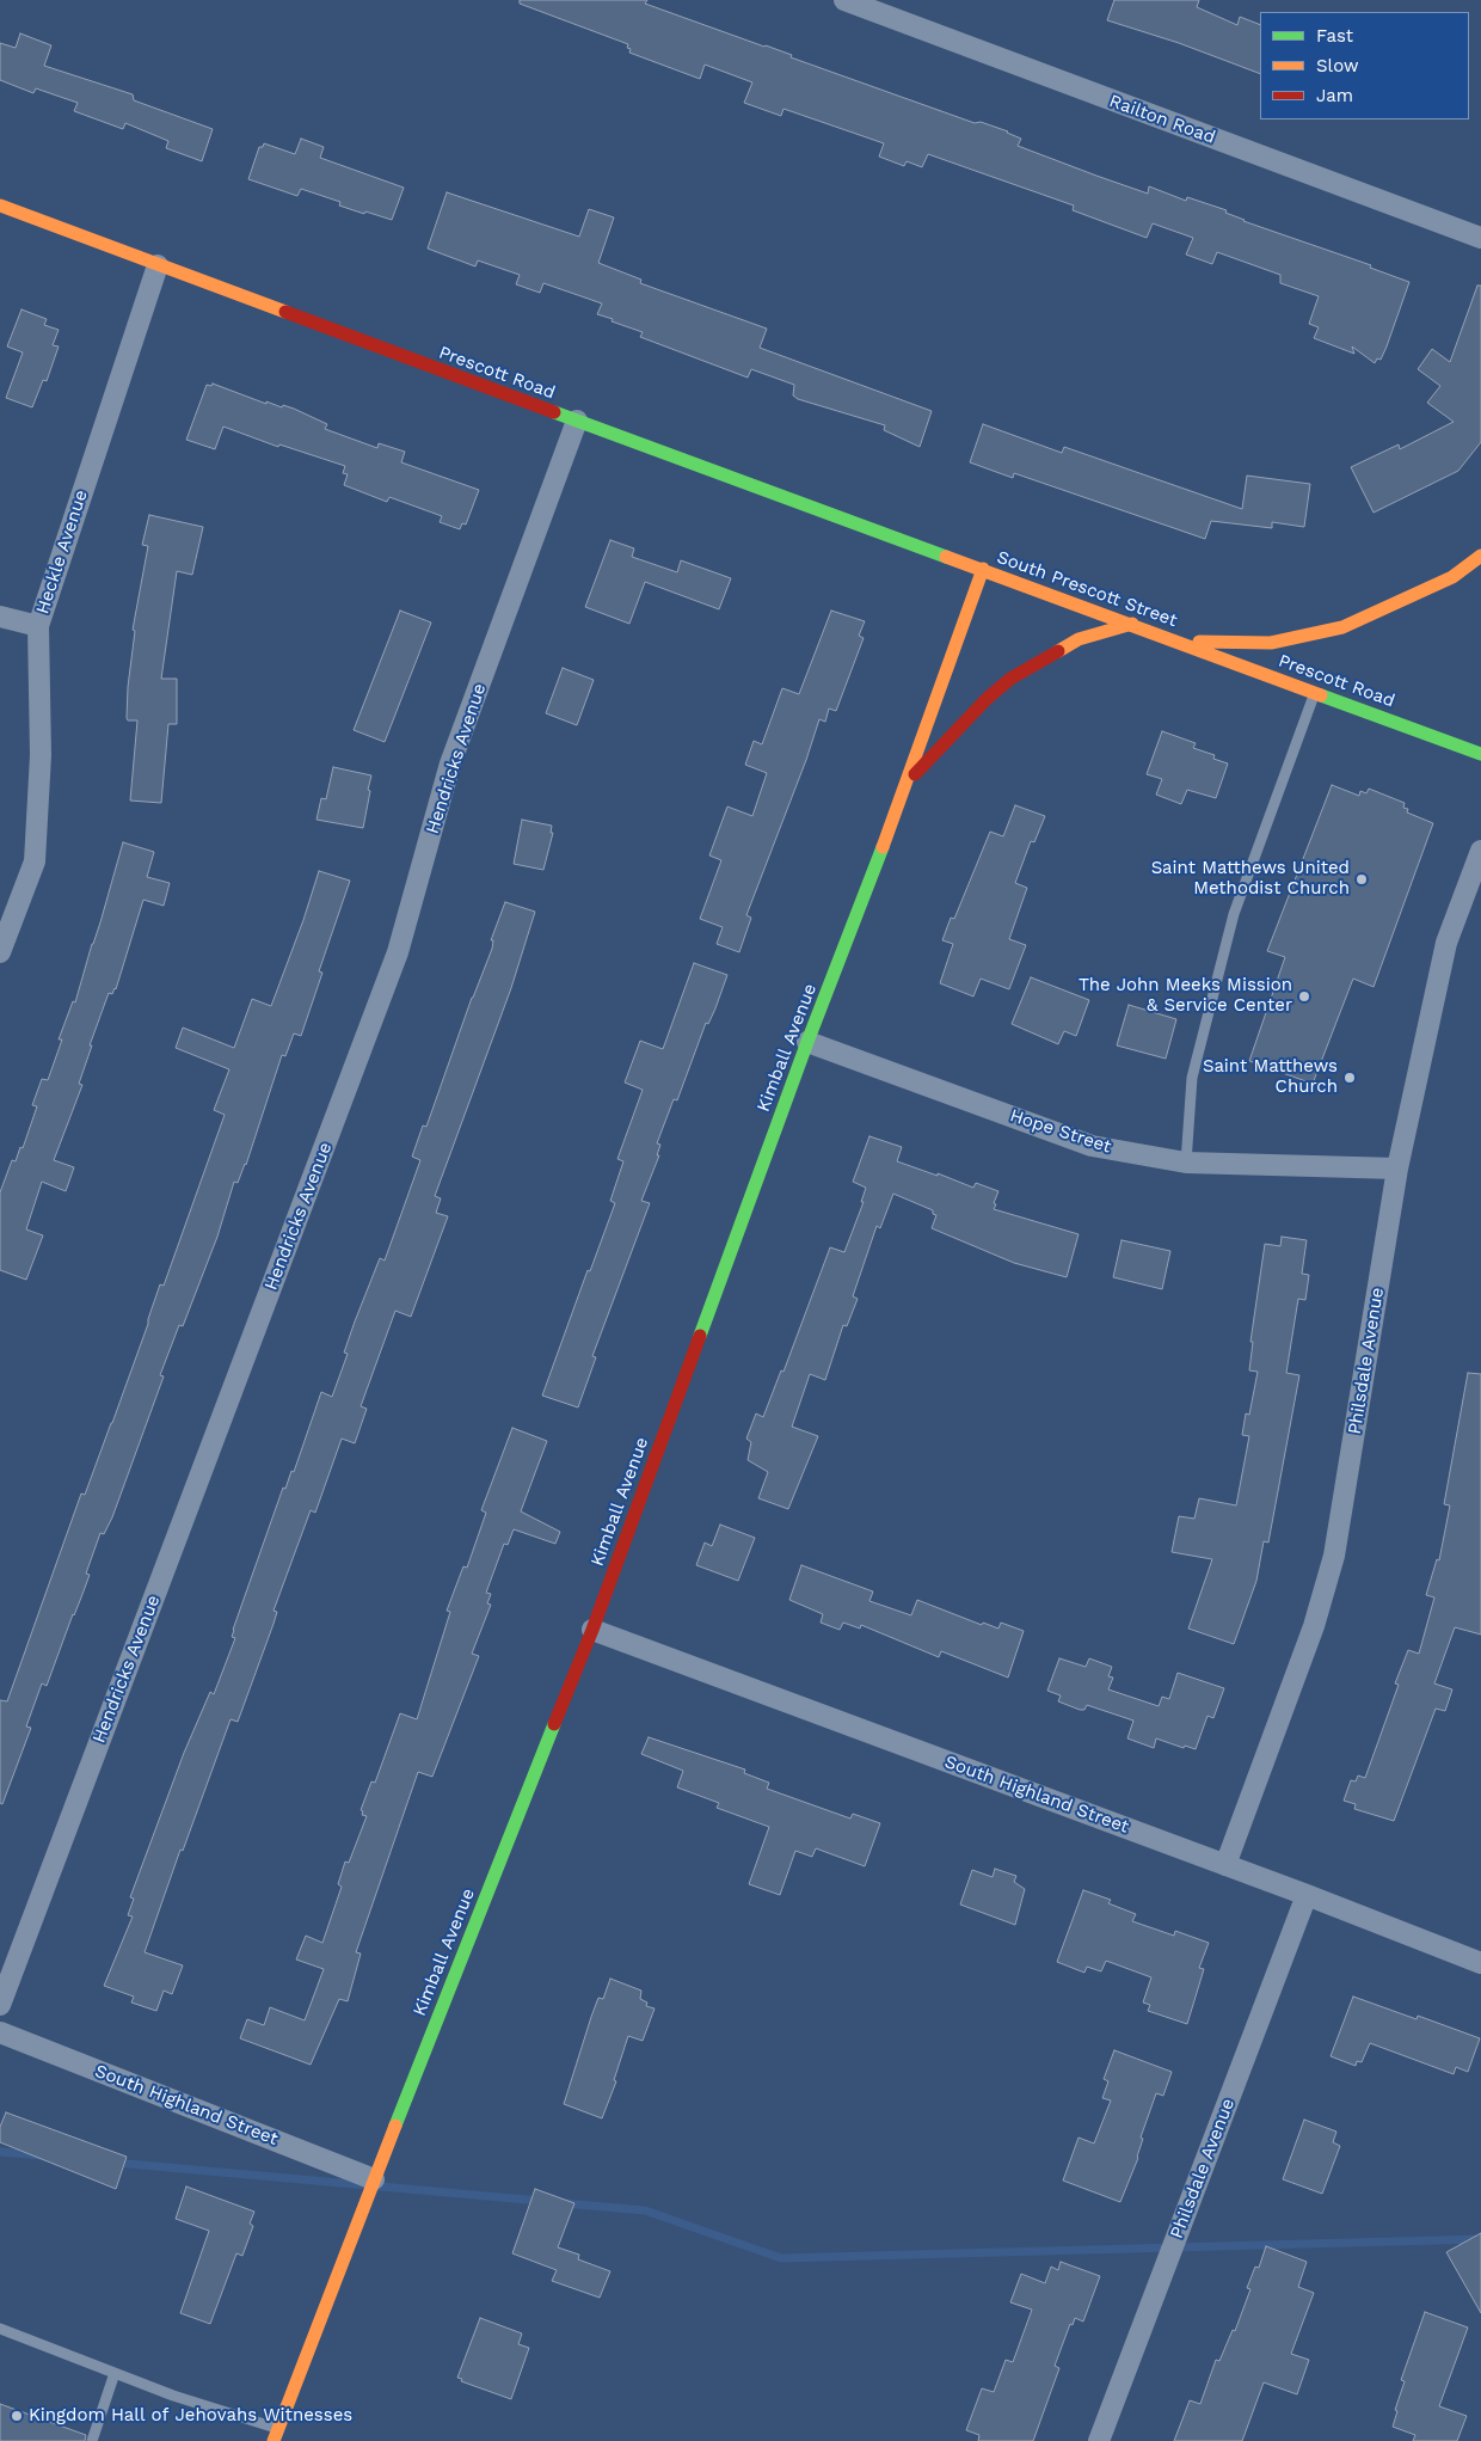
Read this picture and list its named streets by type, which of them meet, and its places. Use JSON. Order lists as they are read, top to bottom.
{
  "streets": {
    "main road": ["Prescott Road", "South Prescott Street", "Kimball Avenue"],
    "street": [
      "Railton Road",
      "Heckle Avenue",
      "Hendricks Avenue",
      "Hope Street",
      "Philsdale Avenue",
      "South Highland Street"
    ]
  },
  "crossings": [
    ["Prescott Road", "Heckle Avenue"],
    ["Prescott Road", "South Prescott Street"],
    ["Prescott Road", "Hendricks Avenue"],
    ["Prescott Road", "Kimball Avenue"],
    ["South Prescott Street", "Kimball Avenue"],
    ["Kimball Avenue", "Hope Street"],
    ["Kimball Avenue", "South Highland Street"],
    ["Hope Street", "Philsdale Avenue"],
    ["Philsdale Avenue", "South Highland Street"]
  ],
  "places": [
    "Saint Matthews United Methodist Church",
    "The John Meeks Mission & Service Center",
    "Saint Matthews Church",
    "Kingdom Hall of Jehovahs Witnesses"
  ],
  "legend": ["Fast", "Slow", "Jam"]
}
